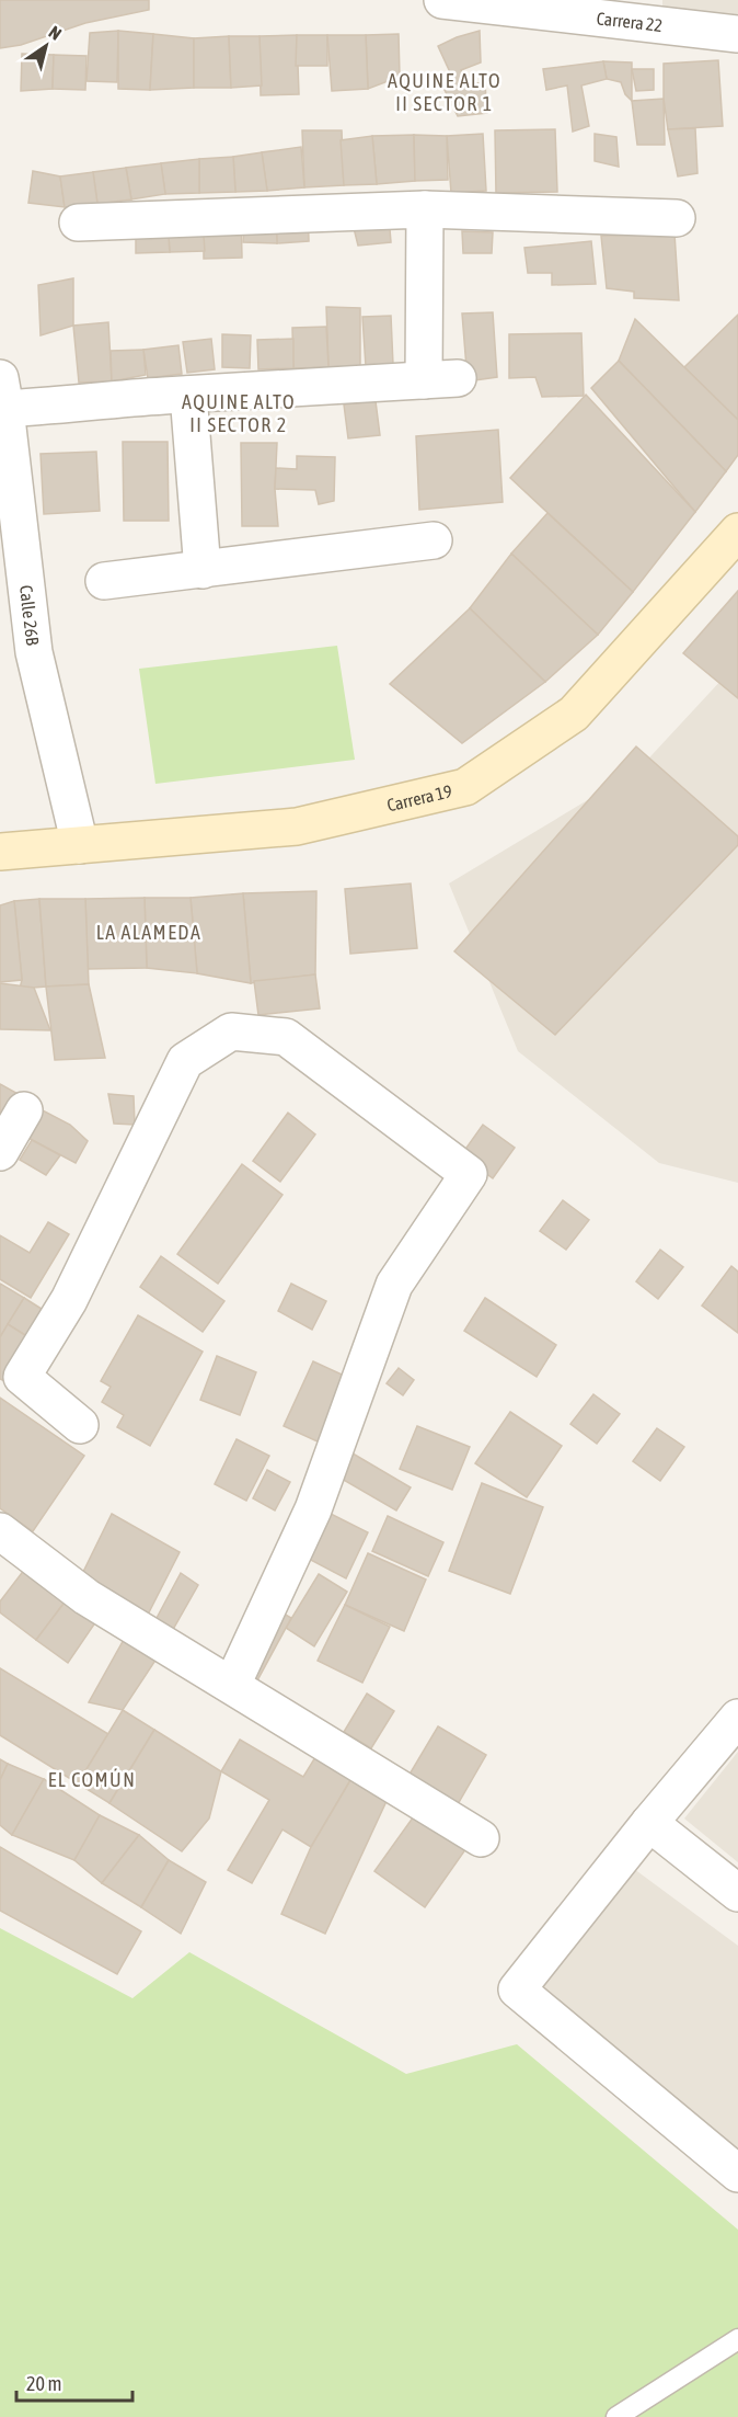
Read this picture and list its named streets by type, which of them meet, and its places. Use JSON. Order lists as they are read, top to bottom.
{
  "streets": {
    "street": ["Carrera 22", "Calle 26B", "Carrera 19"]
  },
  "crossings": [
    ["Calle 26B", "Carrera 19"]
  ],
  "districts": [
    "AQUINE ALTO II SECTOR 1",
    "AQUINE ALTO II SECTOR 2",
    "LA ALAMEDA",
    "EL COMÚN"
  ],
  "scale_bar": "20 m",
  "north": "top right"
}
